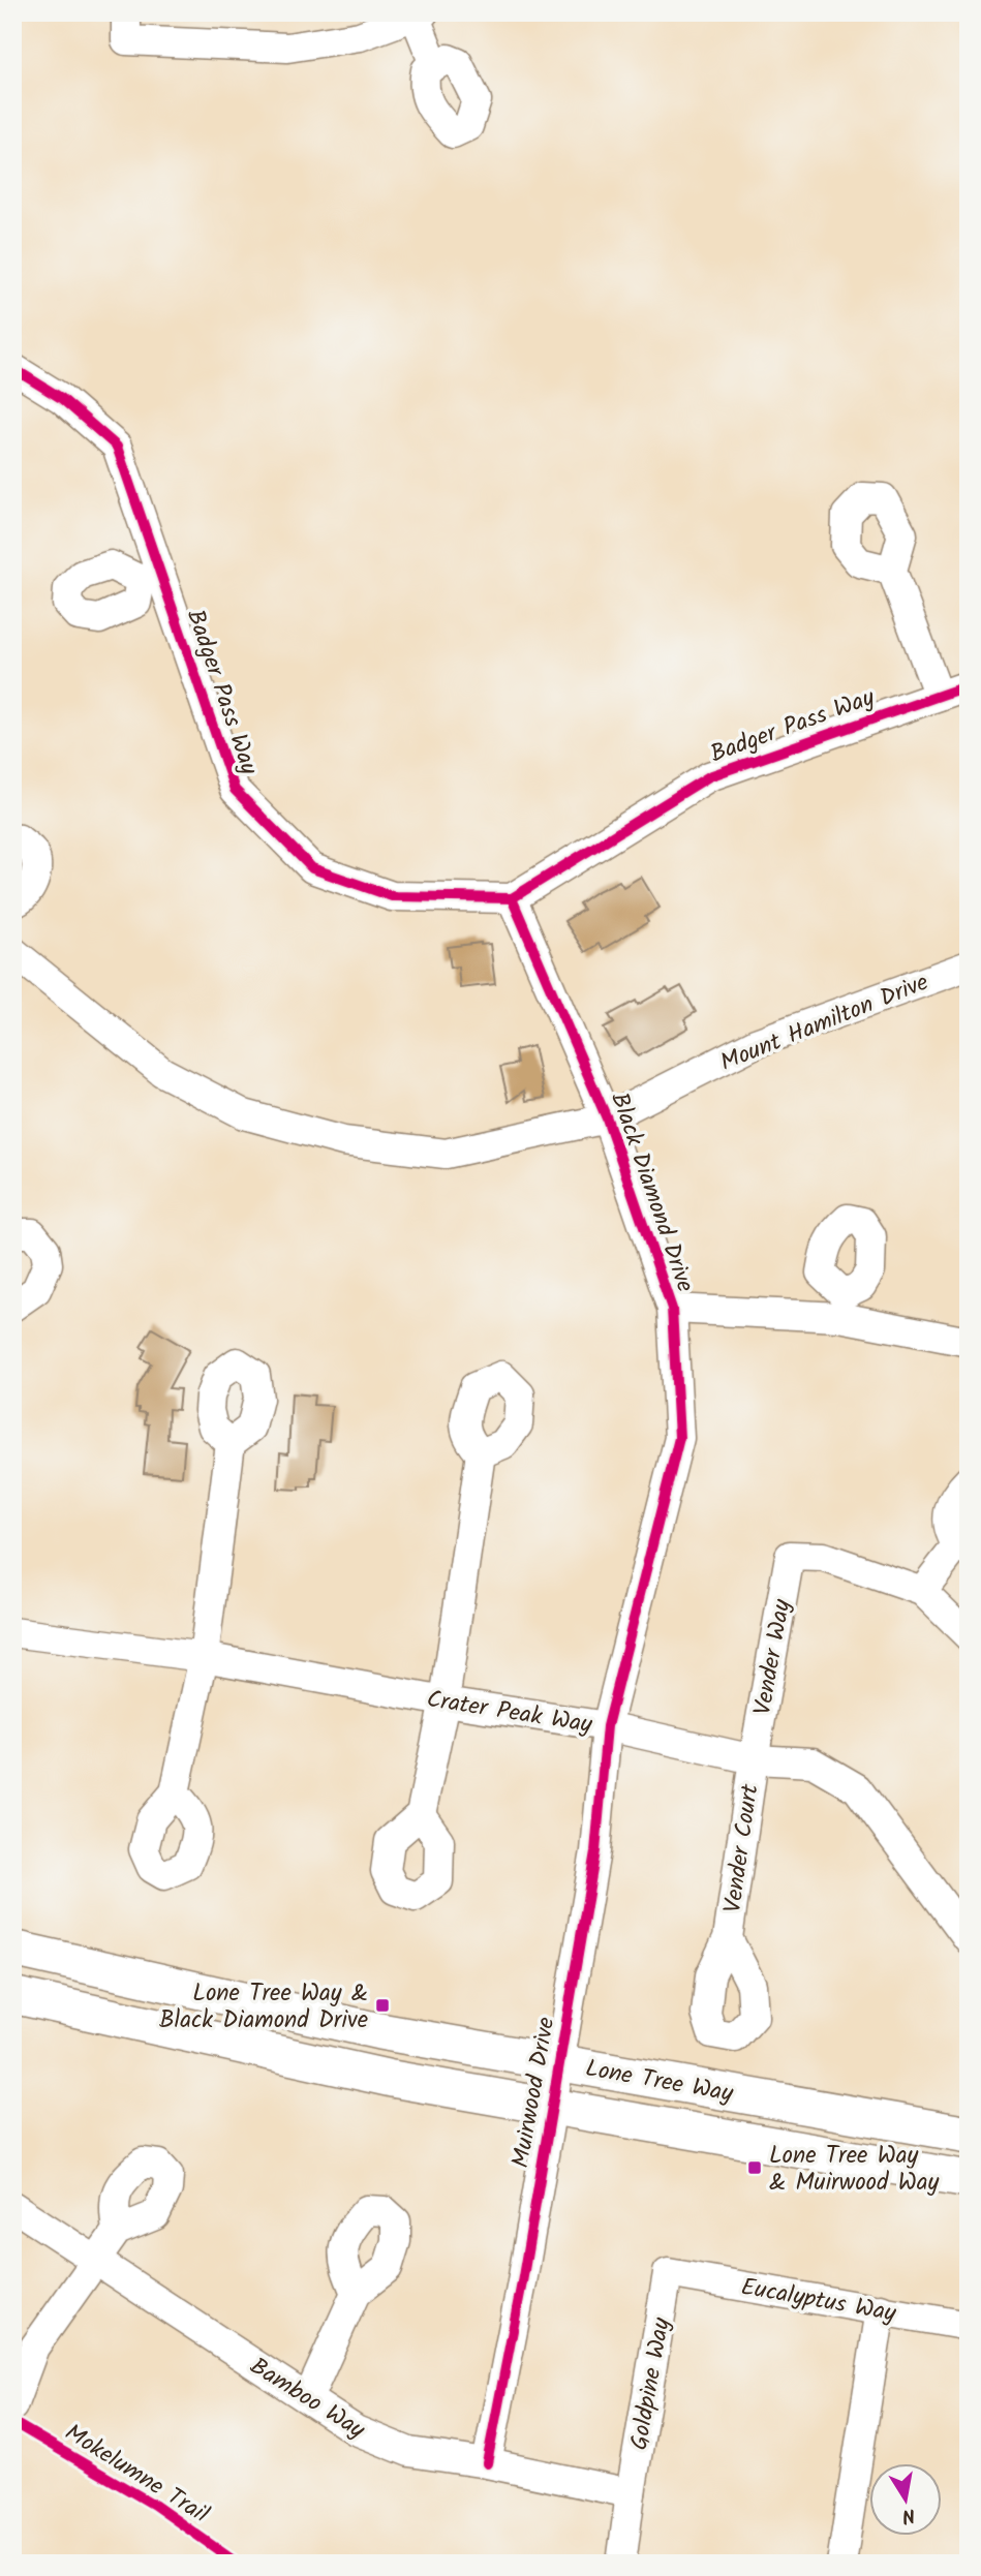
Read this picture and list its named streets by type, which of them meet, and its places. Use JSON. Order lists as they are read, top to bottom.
{
  "streets": {
    "main road": ["Lone Tree Way"],
    "street": [
      "Badger Pass Way",
      "Mount Hamilton Drive",
      "Black Diamond Drive",
      "Vender Way",
      "Crater Peak Way",
      "Vender Court",
      "Muirwood Drive",
      "Eucalyptus Way",
      "Goldpine Way",
      "Bamboo Way"
    ],
    "cycle path": ["Mokelumne Trail"]
  },
  "crossings": [
    ["Badger Pass Way", "Black Diamond Drive"],
    ["Mount Hamilton Drive", "Black Diamond Drive"],
    ["Black Diamond Drive", "Crater Peak Way"],
    ["Black Diamond Drive", "Muirwood Drive"],
    ["Vender Way", "Crater Peak Way"],
    ["Vender Way", "Vender Court"],
    ["Crater Peak Way", "Vender Court"],
    ["Crater Peak Way", "Muirwood Drive"],
    ["Lone Tree Way", "Muirwood Drive"],
    ["Muirwood Drive", "Bamboo Way"],
    ["Eucalyptus Way", "Goldpine Way"],
    ["Goldpine Way", "Bamboo Way"]
  ],
  "places": {
    "transit": ["Lone Tree Way & Black Diamond Drive", "Lone Tree Way & Muirwood Way"]
  },
  "north": "bottom"
}
